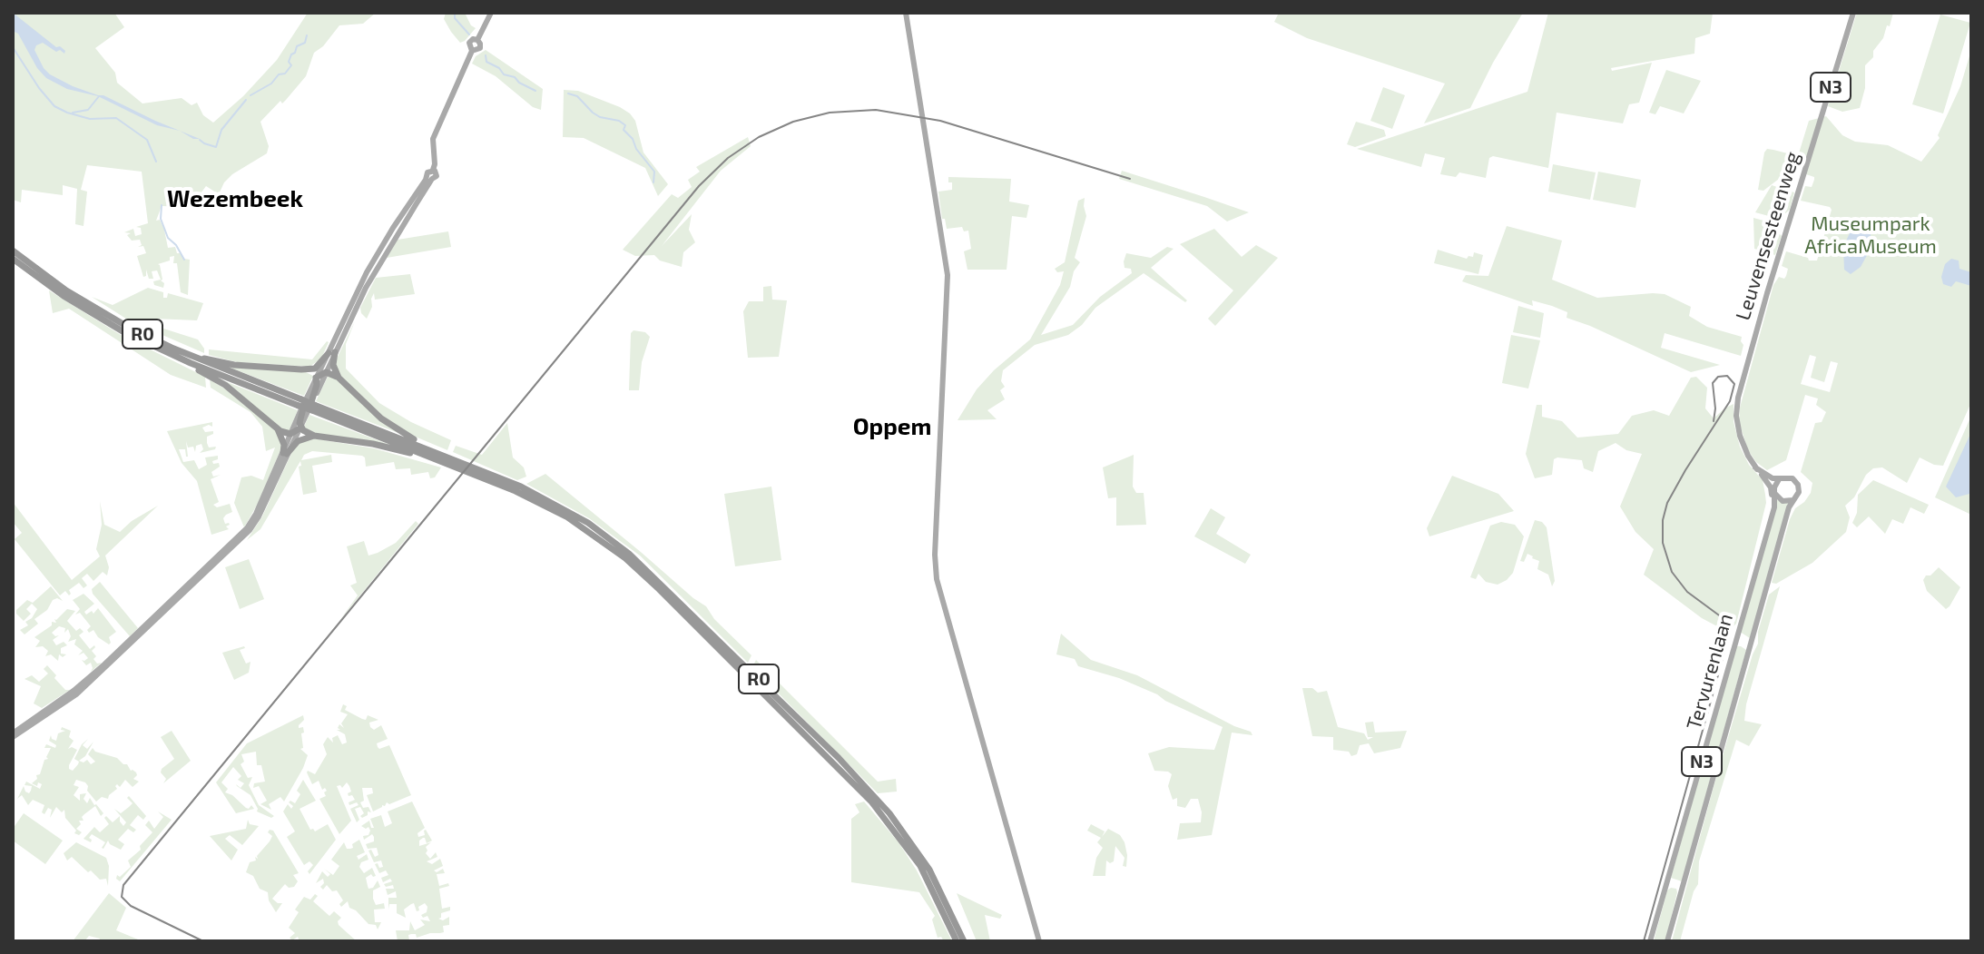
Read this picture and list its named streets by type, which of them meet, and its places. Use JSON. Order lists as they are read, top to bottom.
{
  "streets": {
    "highway": ["R0"],
    "main road": ["N3", "Leuvensesteenweg", "Tervurenlaan"]
  },
  "crossings": [
    ["N3", "Leuvensesteenweg"],
    ["N3", "Tervurenlaan"],
    ["Leuvensesteenweg", "Tervurenlaan"]
  ],
  "districts": ["Wezembeek", "Oppem"],
  "parks": ["Museumpark AfricaMuseum"]
}
